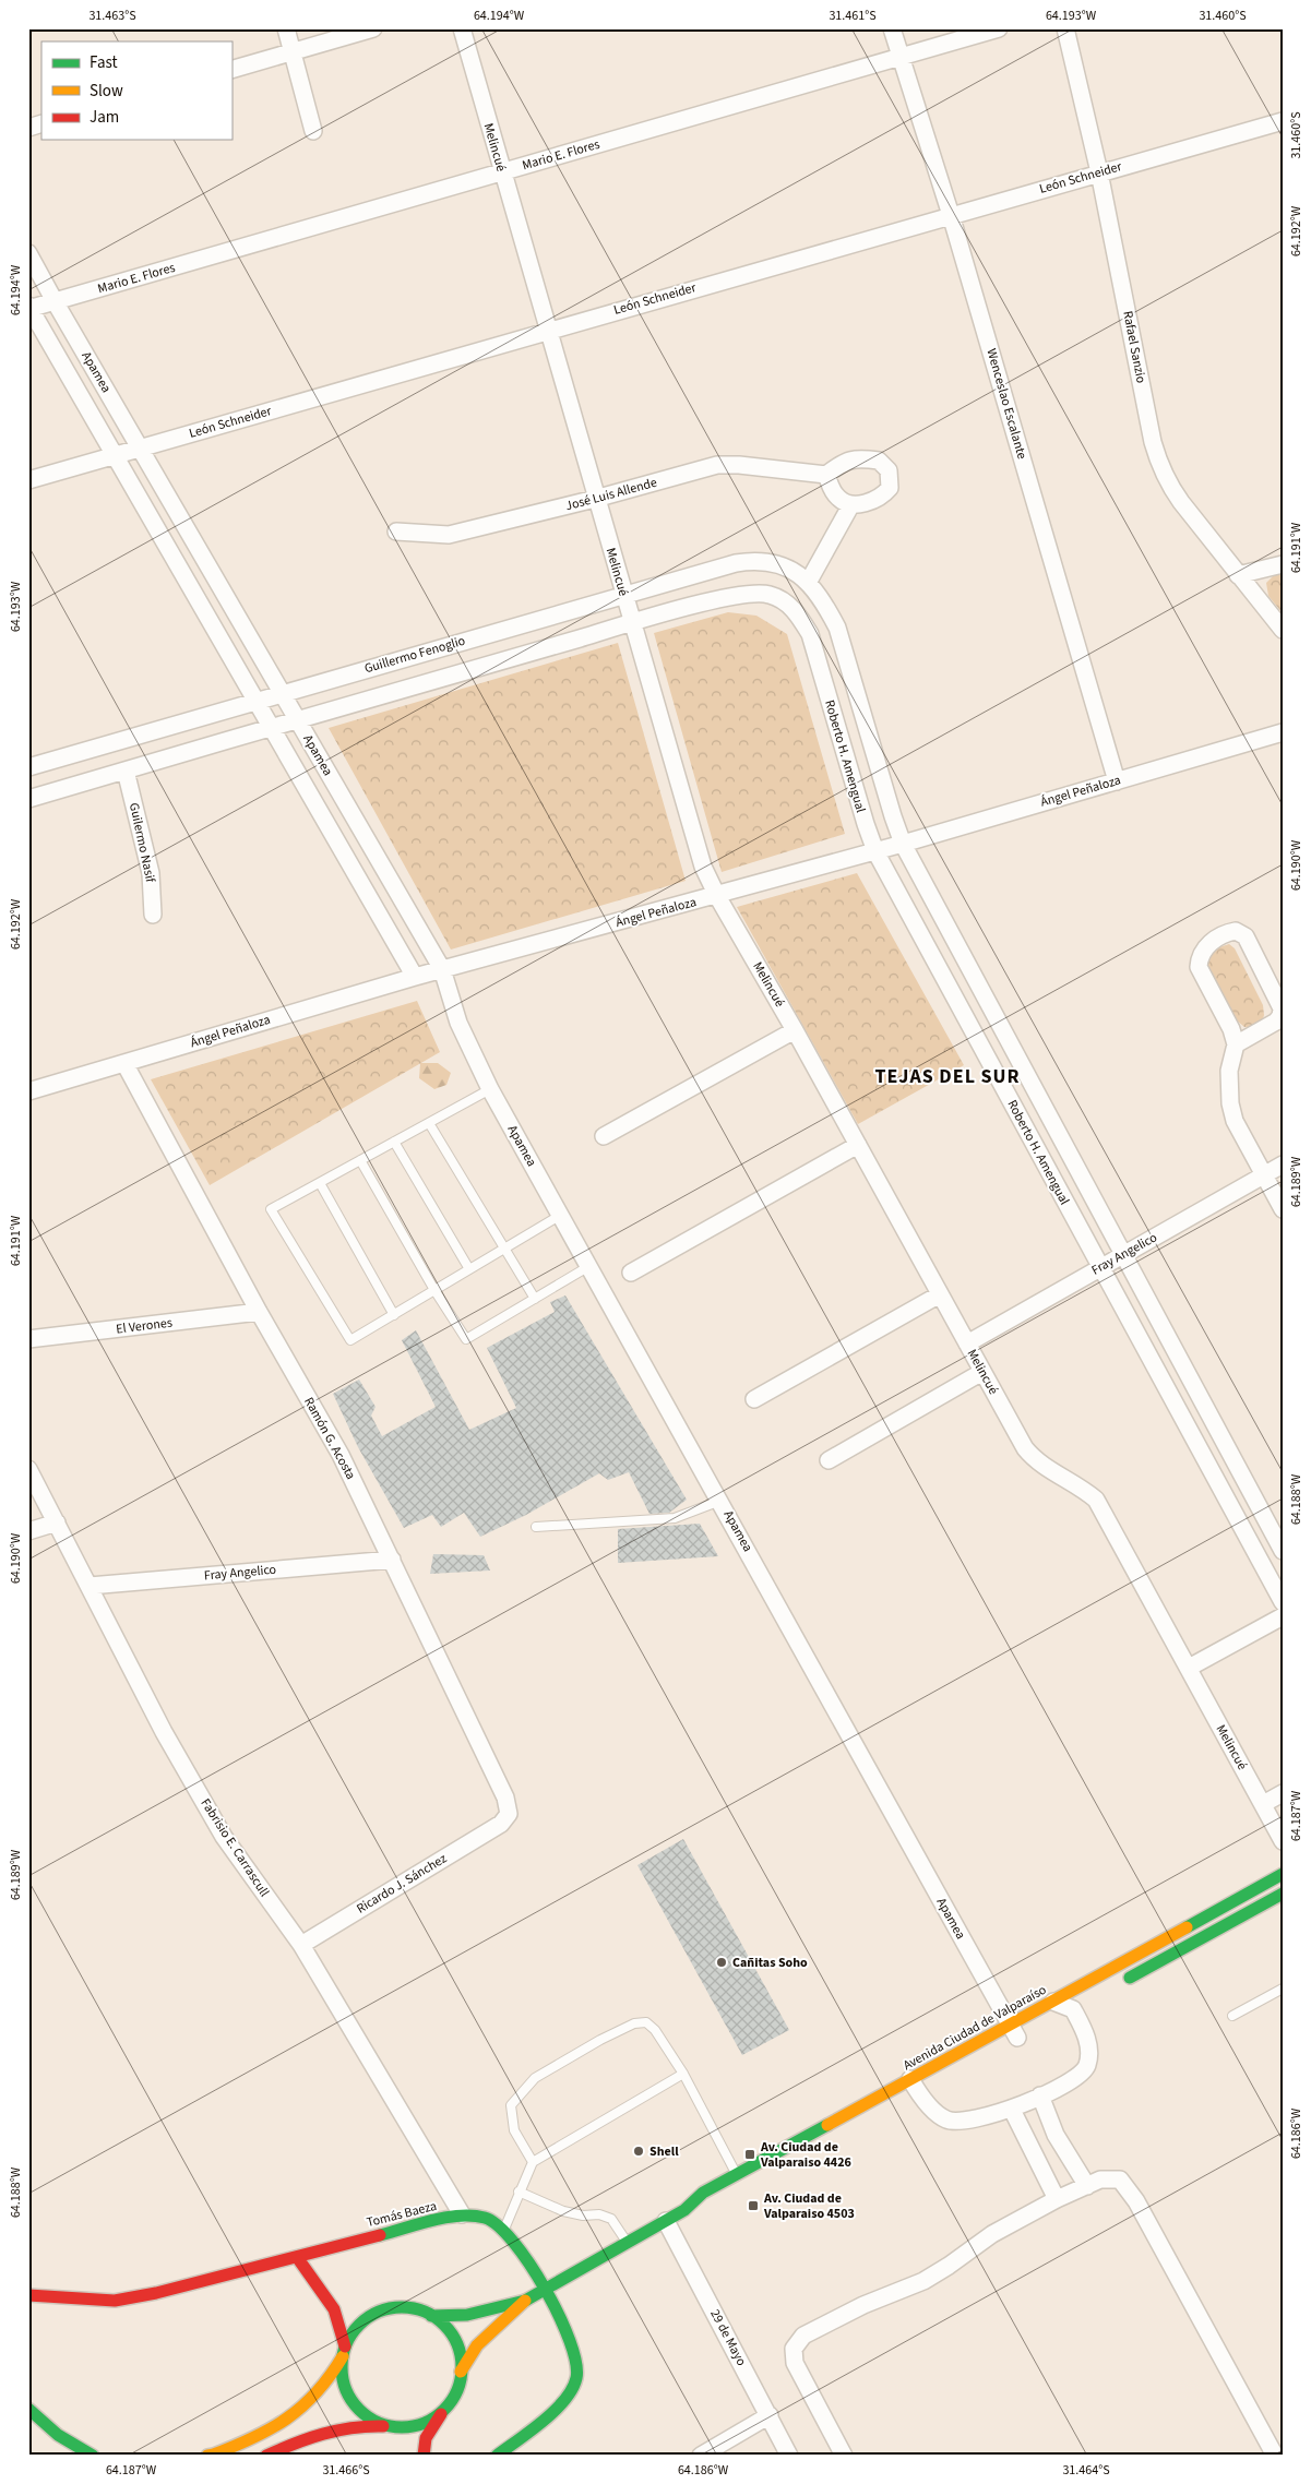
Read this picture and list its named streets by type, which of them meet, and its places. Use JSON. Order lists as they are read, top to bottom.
{
  "streets": {
    "main road": ["Avenida Ciudad de Valparaíso", "Tomás Baeza"],
    "street": [
      "Melincué",
      "Mario E. Flores",
      "León Schneider",
      "Rafael Sanzio",
      "Apamea",
      "Wenceslao Escalante",
      "José Luis Allende",
      "Guillermo Fenoglio",
      "Roberto H. Amengual",
      "Ángel Peñaloza",
      "Guilermo Nasif",
      "Fray Angelico",
      "El Verones",
      "Ramón G. Acosta",
      "Fabrisio E. Carrascull",
      "Ricardo J. Sánchez",
      "29 de Mayo"
    ]
  },
  "crossings": [
    ["Melincué", "Mario E. Flores"],
    ["Melincué", "León Schneider"],
    ["Melincué", "José Luis Allende"],
    ["Melincué", "Guillermo Fenoglio"],
    ["Melincué", "Roberto H. Amengual"],
    ["Melincué", "Ángel Peñaloza"],
    ["Melincué", "Fray Angelico"],
    ["Mario E. Flores", "Apamea"],
    ["Mario E. Flores", "Wenceslao Escalante"],
    ["León Schneider", "Rafael Sanzio"],
    ["León Schneider", "Apamea"],
    ["León Schneider", "Wenceslao Escalante"],
    ["Apamea", "Guillermo Fenoglio"],
    ["Apamea", "Ángel Peñaloza"],
    ["Apamea", "Avenida Ciudad de Valparaíso"],
    ["Wenceslao Escalante", "Ángel Peñaloza"],
    ["Guillermo Fenoglio", "Roberto H. Amengual"],
    ["Roberto H. Amengual", "Ángel Peñaloza"],
    ["Roberto H. Amengual", "Fray Angelico"],
    ["Ángel Peñaloza", "Ramón G. Acosta"],
    ["Fray Angelico", "Ramón G. Acosta"],
    ["Fray Angelico", "Fabrisio E. Carrascull"],
    ["El Verones", "Ramón G. Acosta"],
    ["Ramón G. Acosta", "Ricardo J. Sánchez"],
    ["Fabrisio E. Carrascull", "Ricardo J. Sánchez"],
    ["Fabrisio E. Carrascull", "Tomás Baeza"],
    ["Avenida Ciudad de Valparaíso", "29 de Mayo"]
  ],
  "districts": ["TEJAS DEL SUR"],
  "places": {
    "other": ["Cañitas Soho", "Shell"],
    "transit": ["Av. Ciudad de Valparaiso 4426", "Av. Ciudad de Valparaiso 4503"]
  },
  "legend": ["Fast", "Slow", "Jam"],
  "coordinates": [
    "31.463°S",
    "64.194°W",
    "31.461°S",
    "64.193°W",
    "31.460°S",
    "64.192°W",
    "64.191°W",
    "64.190°W",
    "64.189°W",
    "64.188°W",
    "64.187°W",
    "64.186°W",
    "31.466°S",
    "31.464°S"
  ]
}
